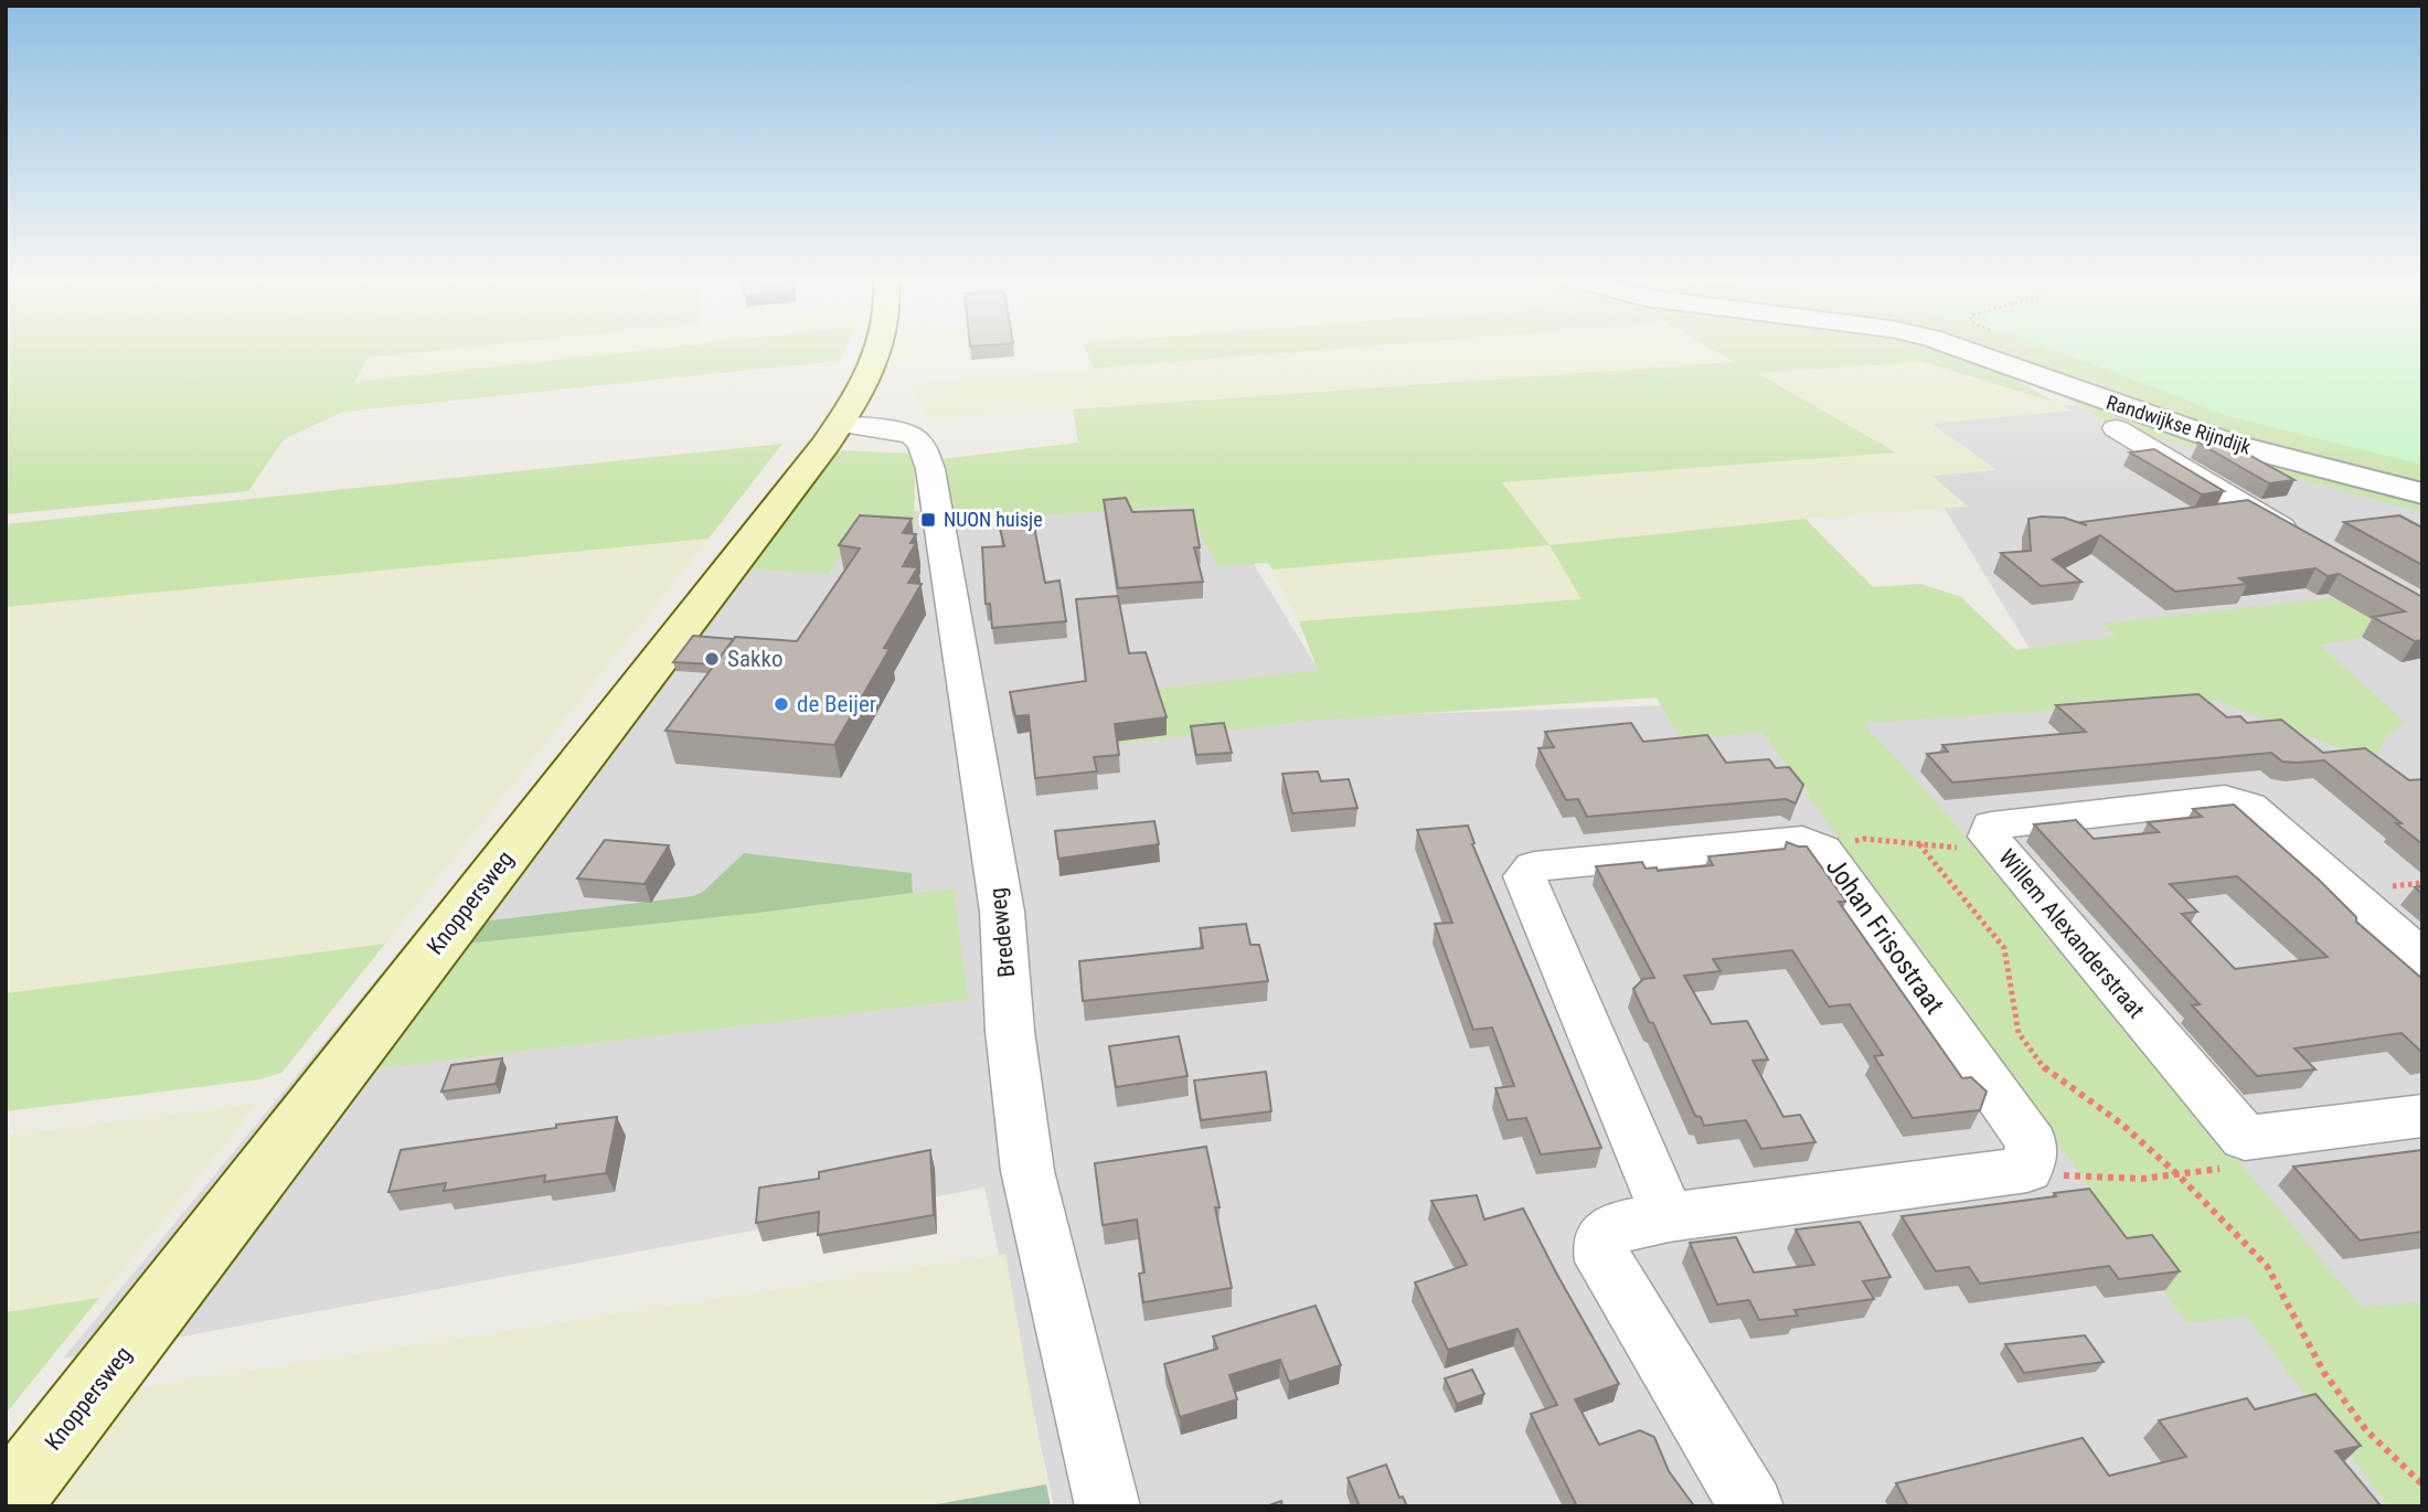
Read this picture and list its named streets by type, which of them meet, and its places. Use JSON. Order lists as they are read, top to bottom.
{
  "streets": {
    "main road": ["Knoppersweg"],
    "street": [
      "Randwijkse Rijndijk",
      "Bredeweg",
      "Willem Alexanderstraat",
      "Johan Frisostraat"
    ]
  },
  "crossings": [
    ["Knoppersweg", "Bredeweg"]
  ],
  "places": {
    "transit": ["NUON huisje"],
    "other": ["Sakko", "de Beijer"]
  }
}
